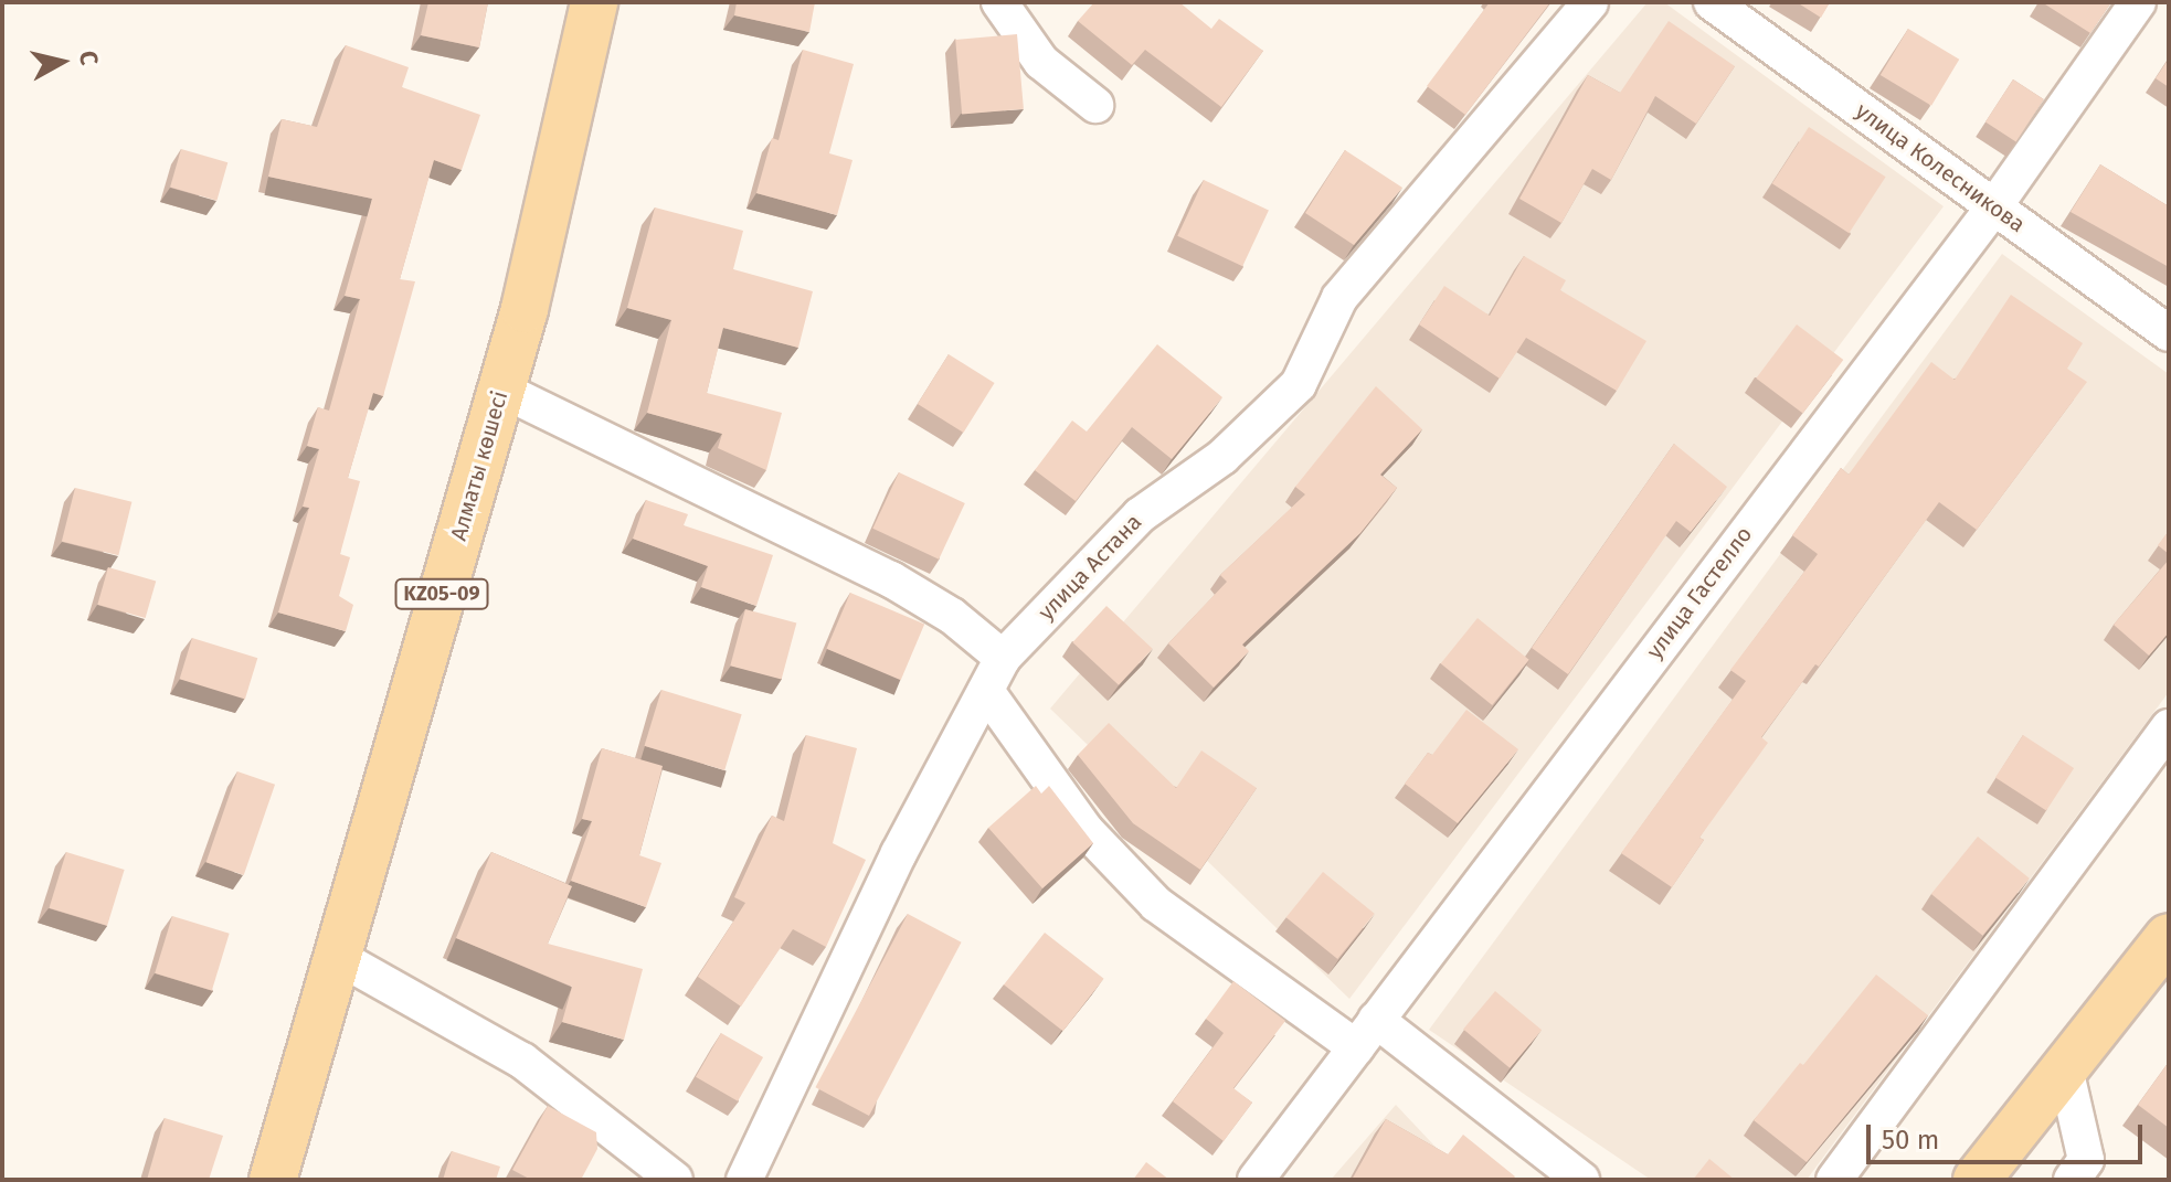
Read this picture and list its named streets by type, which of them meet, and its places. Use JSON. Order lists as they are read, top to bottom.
{
  "streets": {
    "main road": ["Алматы көшесі", "KZ05-09"],
    "street": ["улица Колесникова", "улица Астана", "улица Гастелло"]
  },
  "crossings": [
    ["улица Колесникова", "улица Гастелло"]
  ],
  "scale_bar": "50 m",
  "north": "right"
}
